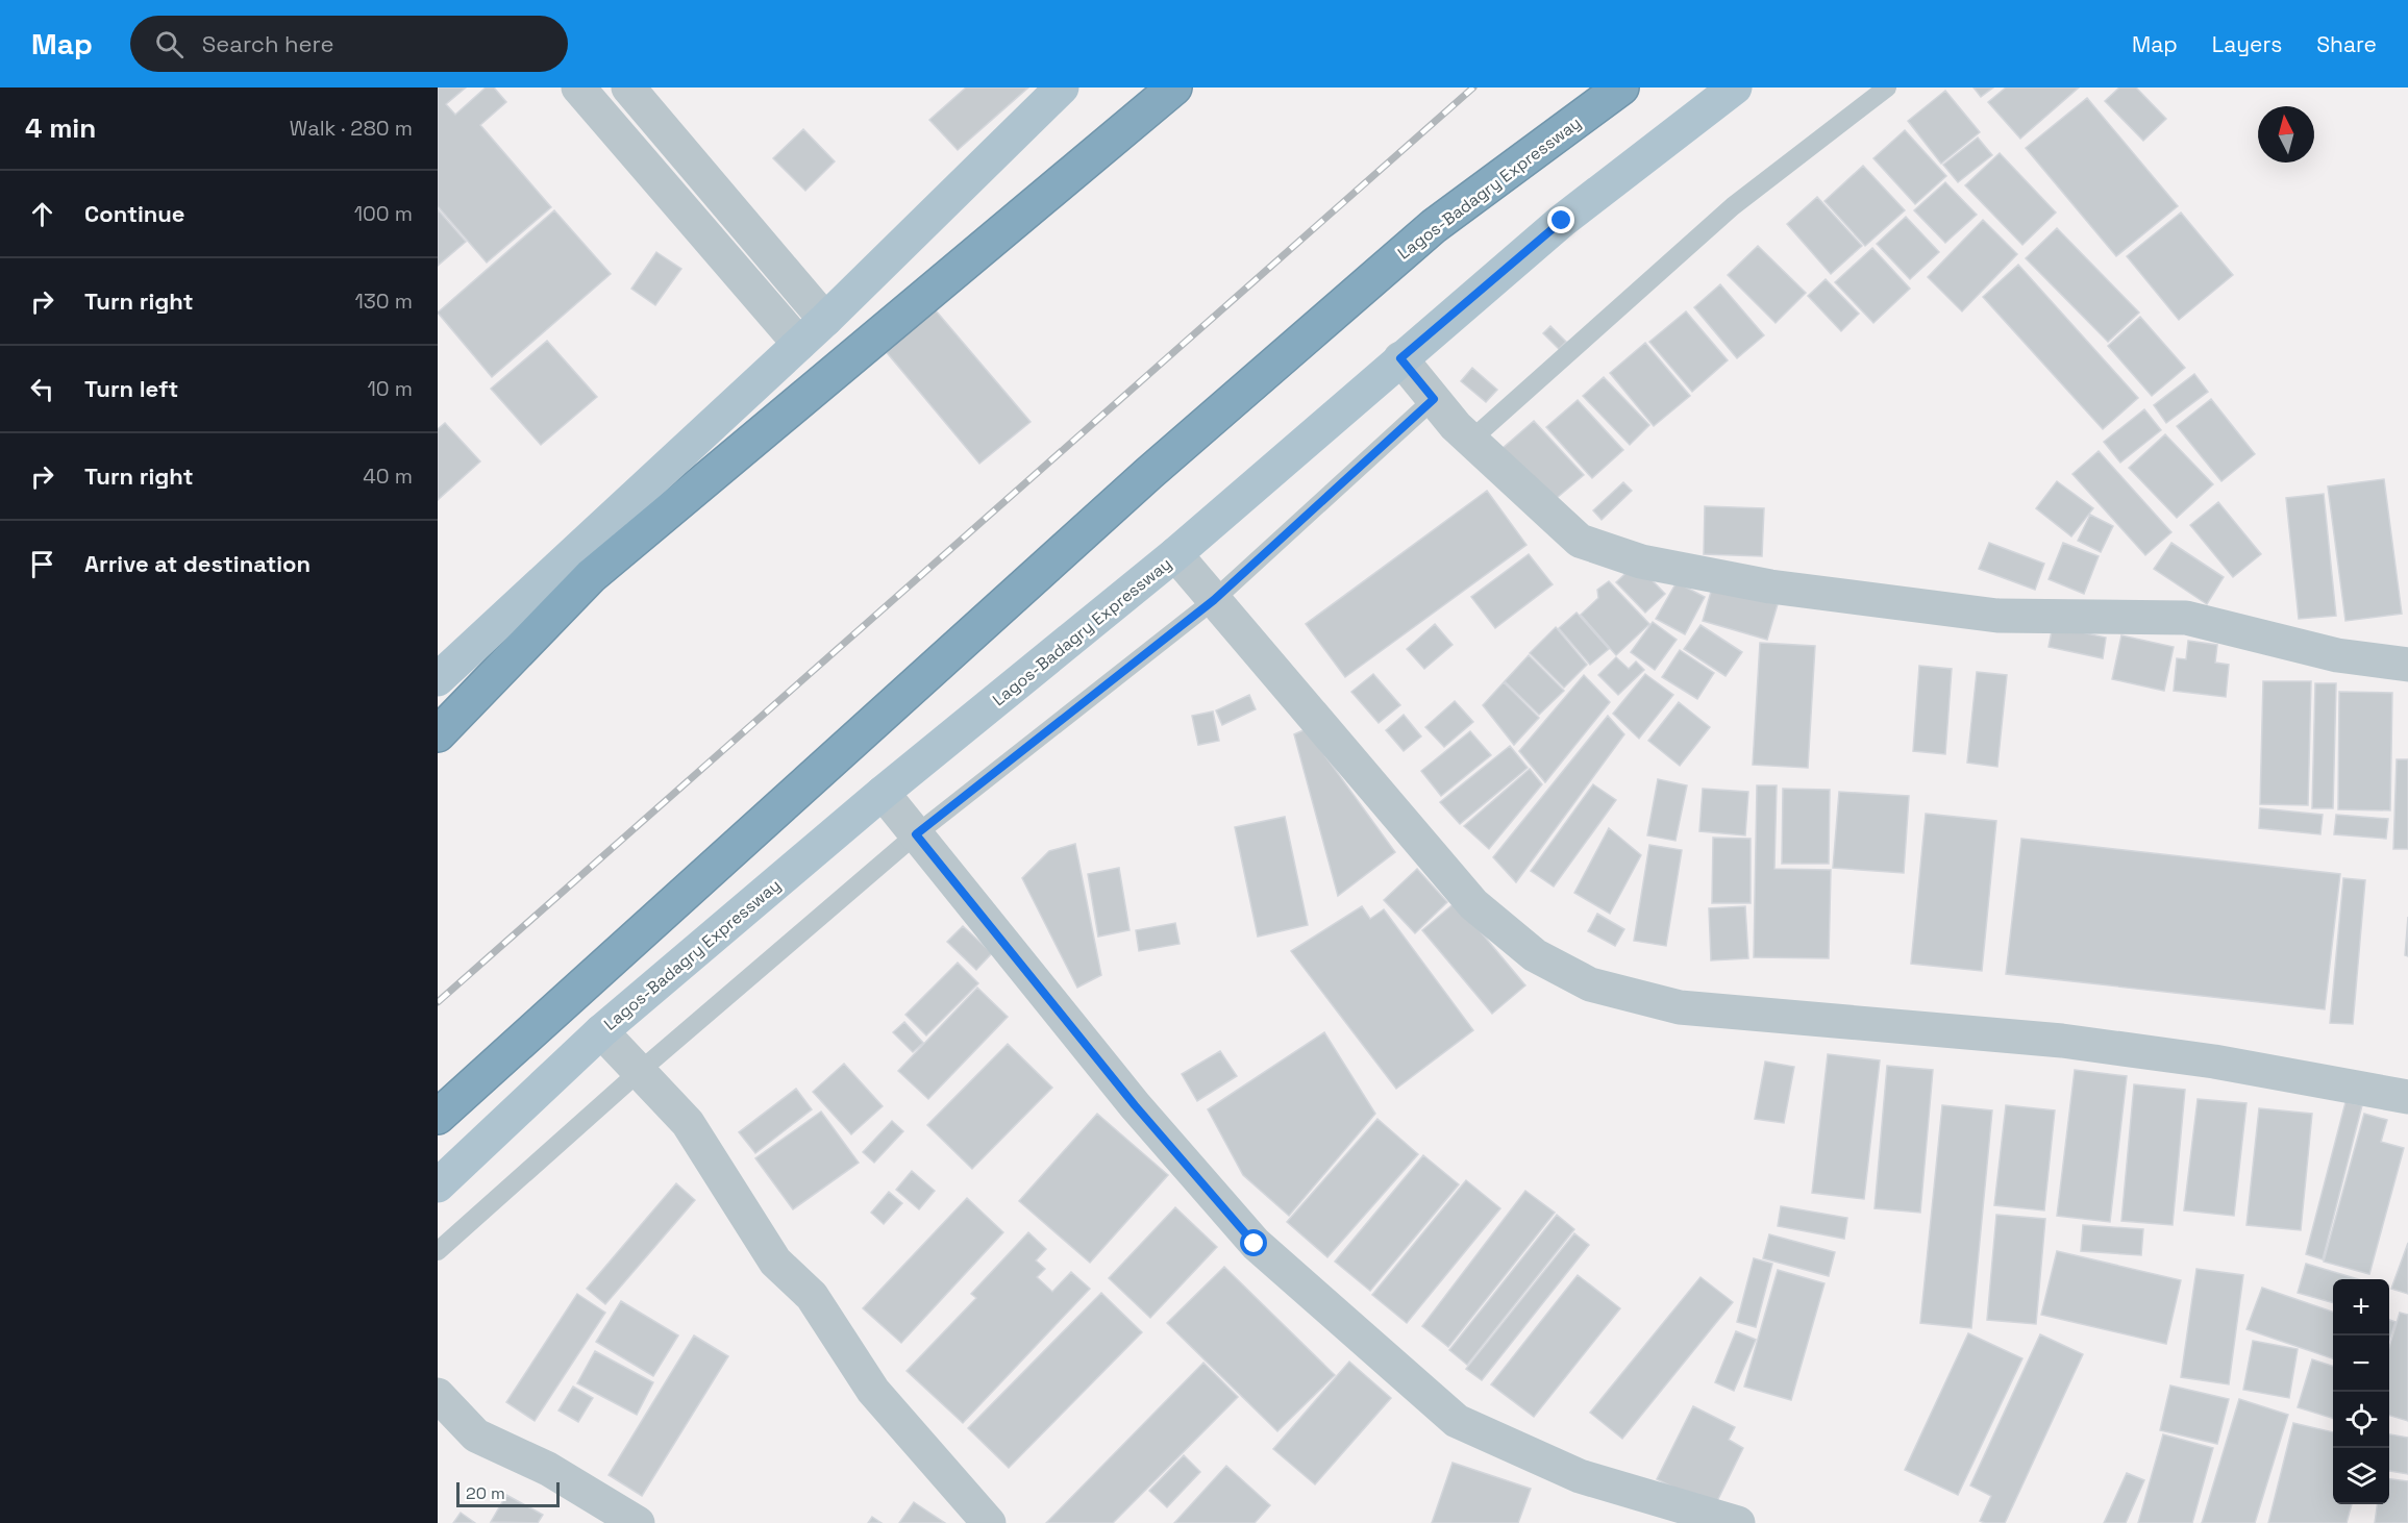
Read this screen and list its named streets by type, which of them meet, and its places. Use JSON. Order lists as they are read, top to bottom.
{
  "streets": {
    "highway": ["Lagos-Badagry Expressway"]
  },
  "scale_bar": "20 m",
  "north": "top",
  "page": {
    "header": "Map",
    "search": "Search here",
    "nav": ["Map", "Layers", "Share"],
    "heading": ["4 min", "Walk · 280 m"],
    "list": [
      ["Continue", "100 m"],
      ["Turn right", "130 m"],
      ["Turn left", "10 m"],
      ["Turn right", "40 m"],
      "Arrive at destination"
    ],
    "map_buttons": ["+", "−"],
    "scale": "20 m"
  }
}
